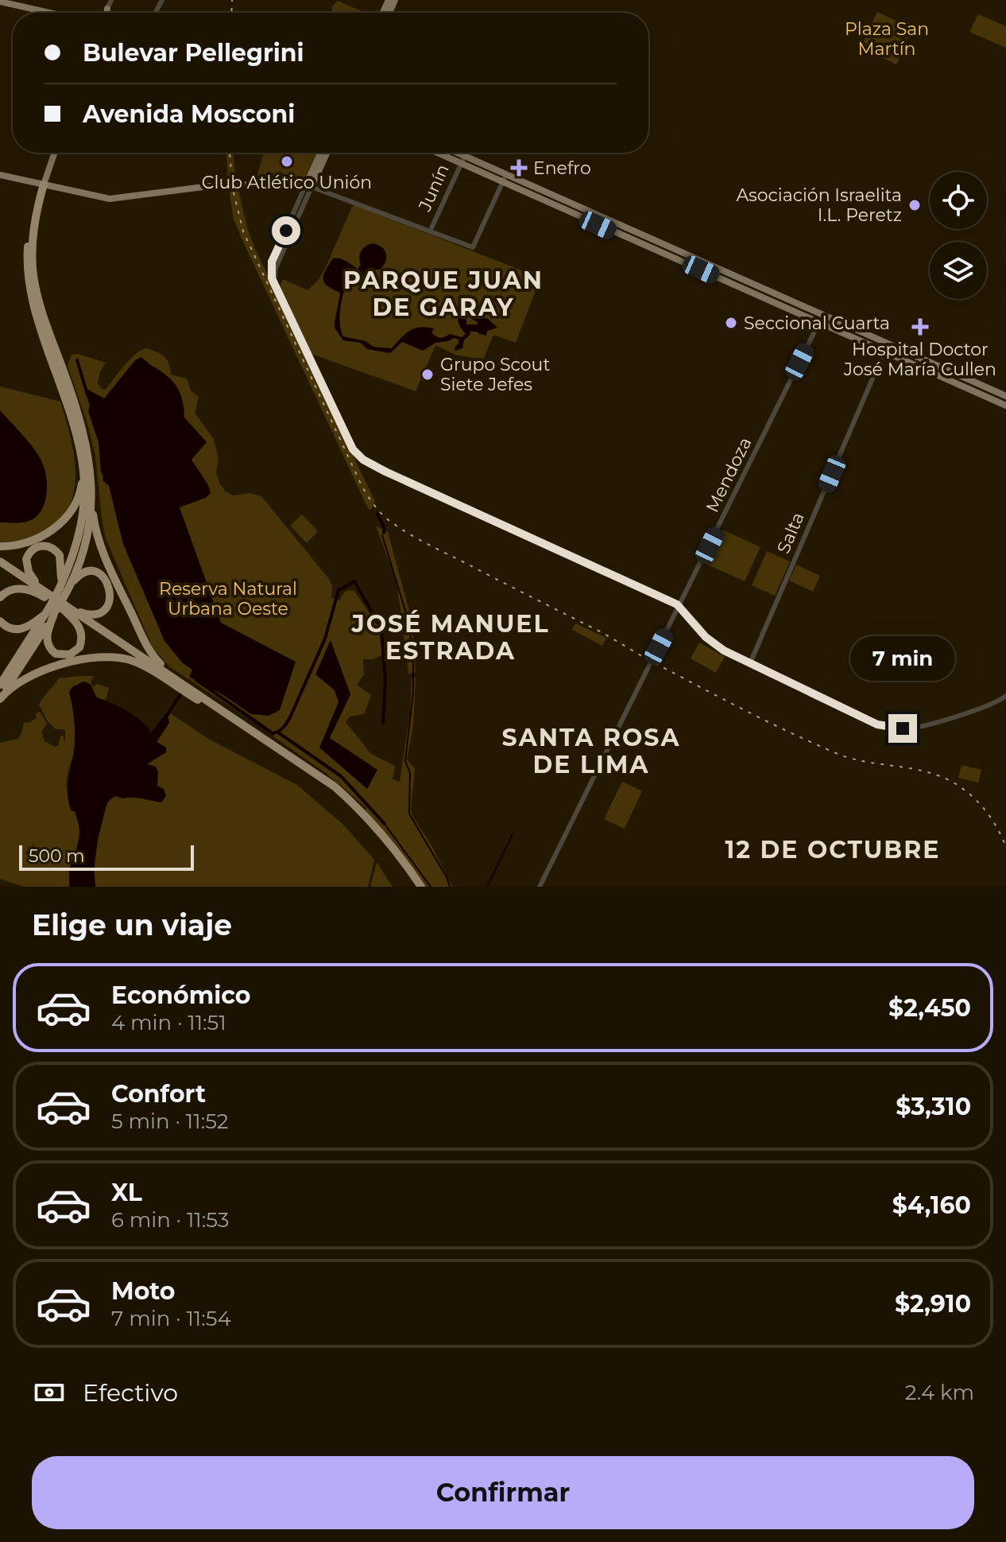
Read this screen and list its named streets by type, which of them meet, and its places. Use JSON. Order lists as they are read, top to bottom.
{
  "streets": {
    "street": ["Junín", "Mendoza", "Salta"]
  },
  "districts": [
    "PARQUE JUAN DE GARAY",
    "JOSÉ MANUEL ESTRADA",
    "SANTA ROSA DE LIMA",
    "12 DE OCTUBRE"
  ],
  "parks": ["Plaza San Martín", "Reserva Natural Urbana Oeste"],
  "places": {
    "other": [
      "Club Atlético Unión",
      "Asociación Israelita I.L. Peretz",
      "Seccional Cuarta",
      "Grupo Scout Siete Jefes"
    ],
    "health": ["Enefro", "Hospital Doctor José María Cullen"]
  },
  "scale_bar": "500 m",
  "page": {
    "banner": ["Bulevar Pellegrini", "Avenida Mosconi"],
    "bubble": "7 min",
    "scale": "500 m",
    "heading": "Elige un viaje",
    "list": [
      {
        "name": "Económico",
        "note": "4 min · 11:51",
        "value": "$2,450"
      },
      {
        "name": "Confort",
        "note": "5 min · 11:52",
        "value": "$3,310"
      },
      {
        "name": "XL",
        "note": "6 min · 11:53",
        "value": "$4,160"
      },
      {
        "name": "Moto",
        "note": "7 min · 11:54",
        "value": "$2,910"
      }
    ],
    "pay": ["Efectivo", "2.4 km"],
    "buttons": "Confirmar"
  }
}
